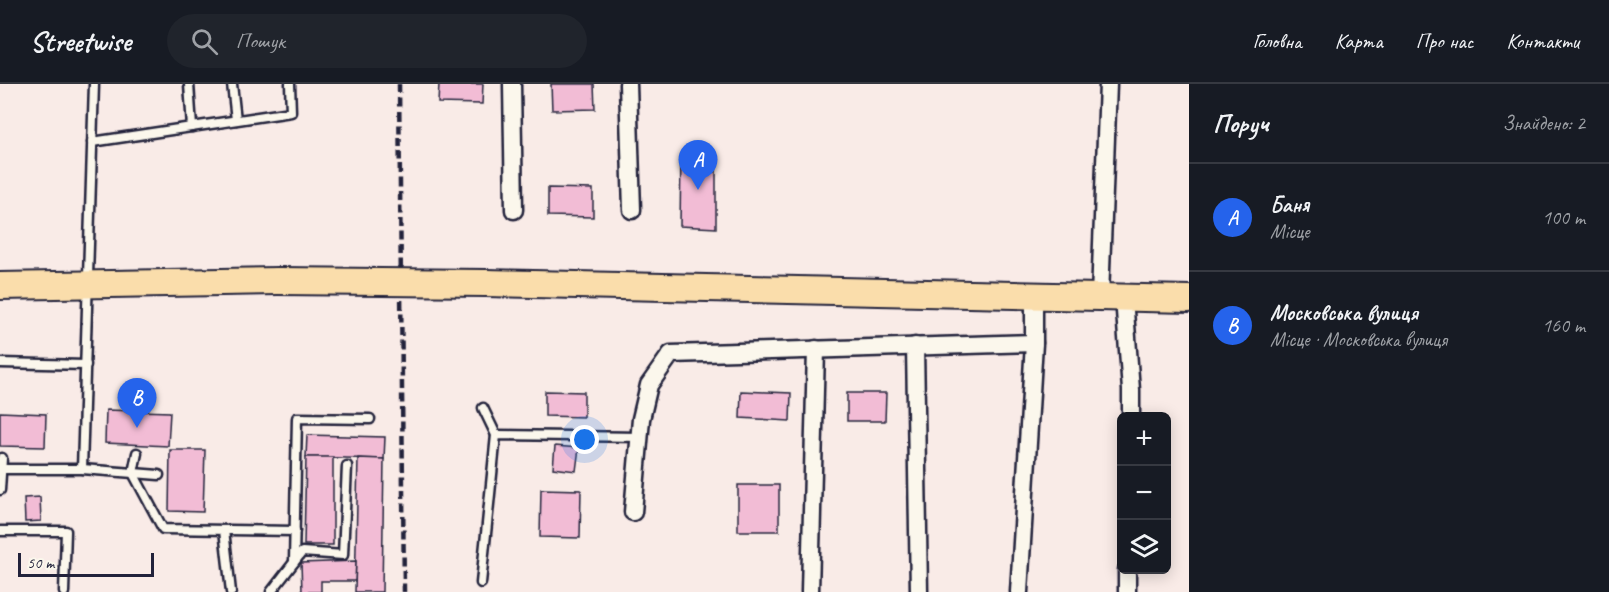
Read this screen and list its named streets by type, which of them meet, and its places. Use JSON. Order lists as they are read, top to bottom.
{
  "scale_bar": "50 m",
  "page": {
    "header": "Streetwise",
    "search": "Пошук",
    "nav": [
      "Головна",
      "Карта",
      "Про нас",
      "Контакти"
    ],
    "heading": ["Поруч", "Знайдено: 2"],
    "pins": ["A", "B"],
    "list": [
      {
        "mark": "A",
        "name": "Баня",
        "note": "Місце",
        "value": "100 m"
      },
      {
        "mark": "B",
        "name": "Московська вулиця",
        "note": "Місце · Московська вулиця",
        "value": "160 m"
      }
    ],
    "map_buttons": ["+", "−"],
    "scale": "50 m"
  }
}
